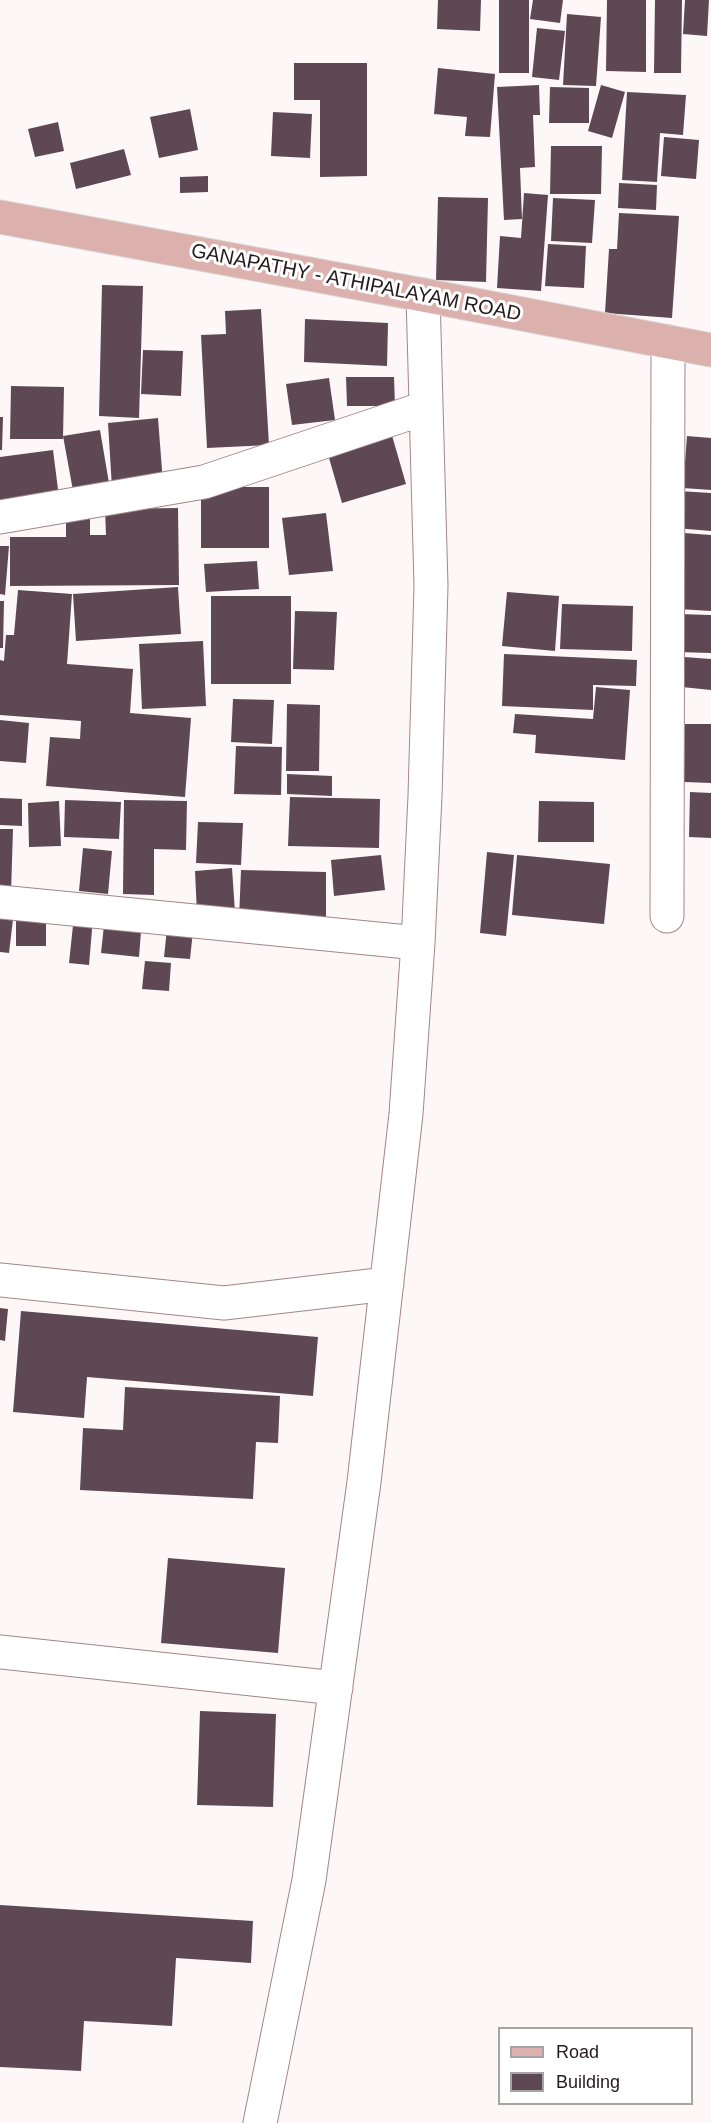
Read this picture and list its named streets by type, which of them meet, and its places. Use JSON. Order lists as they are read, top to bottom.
{
  "streets": {
    "main road": ["GANAPATHY - ATHIPALAYAM ROAD"]
  },
  "legend": ["Road", "Building"]
}
